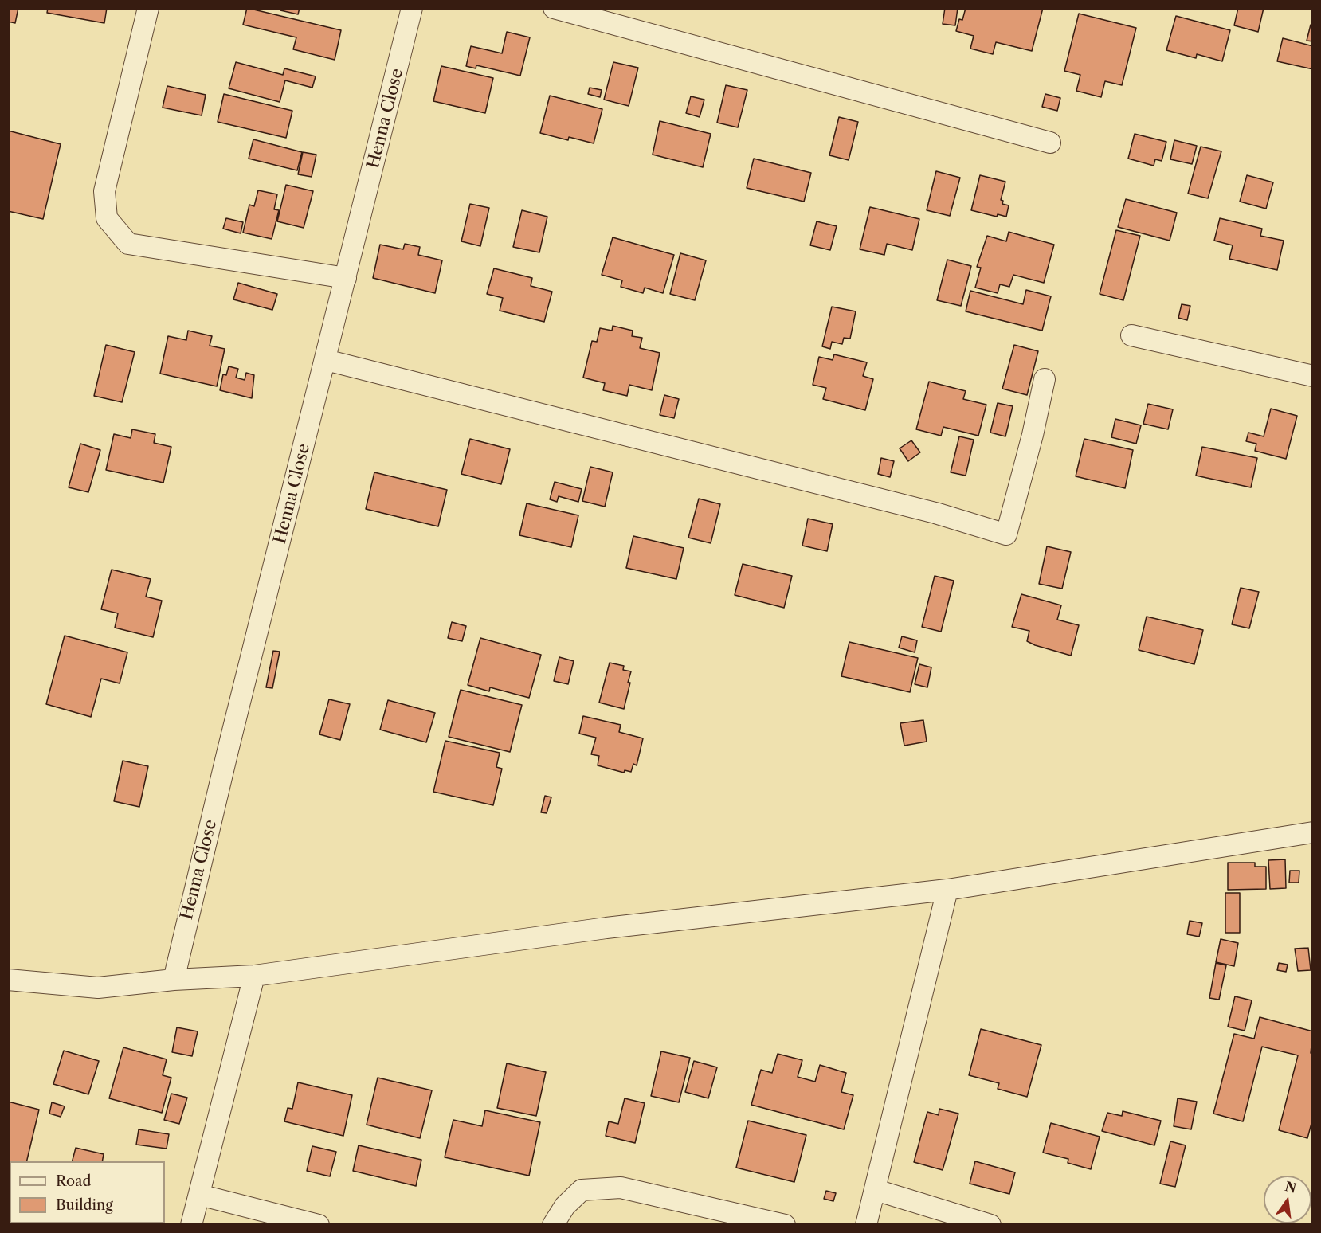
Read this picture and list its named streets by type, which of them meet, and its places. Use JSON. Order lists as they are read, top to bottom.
{
  "streets": {
    "street": ["Henna Close"]
  },
  "legend": ["Road", "Building"],
  "north": "top"
}
